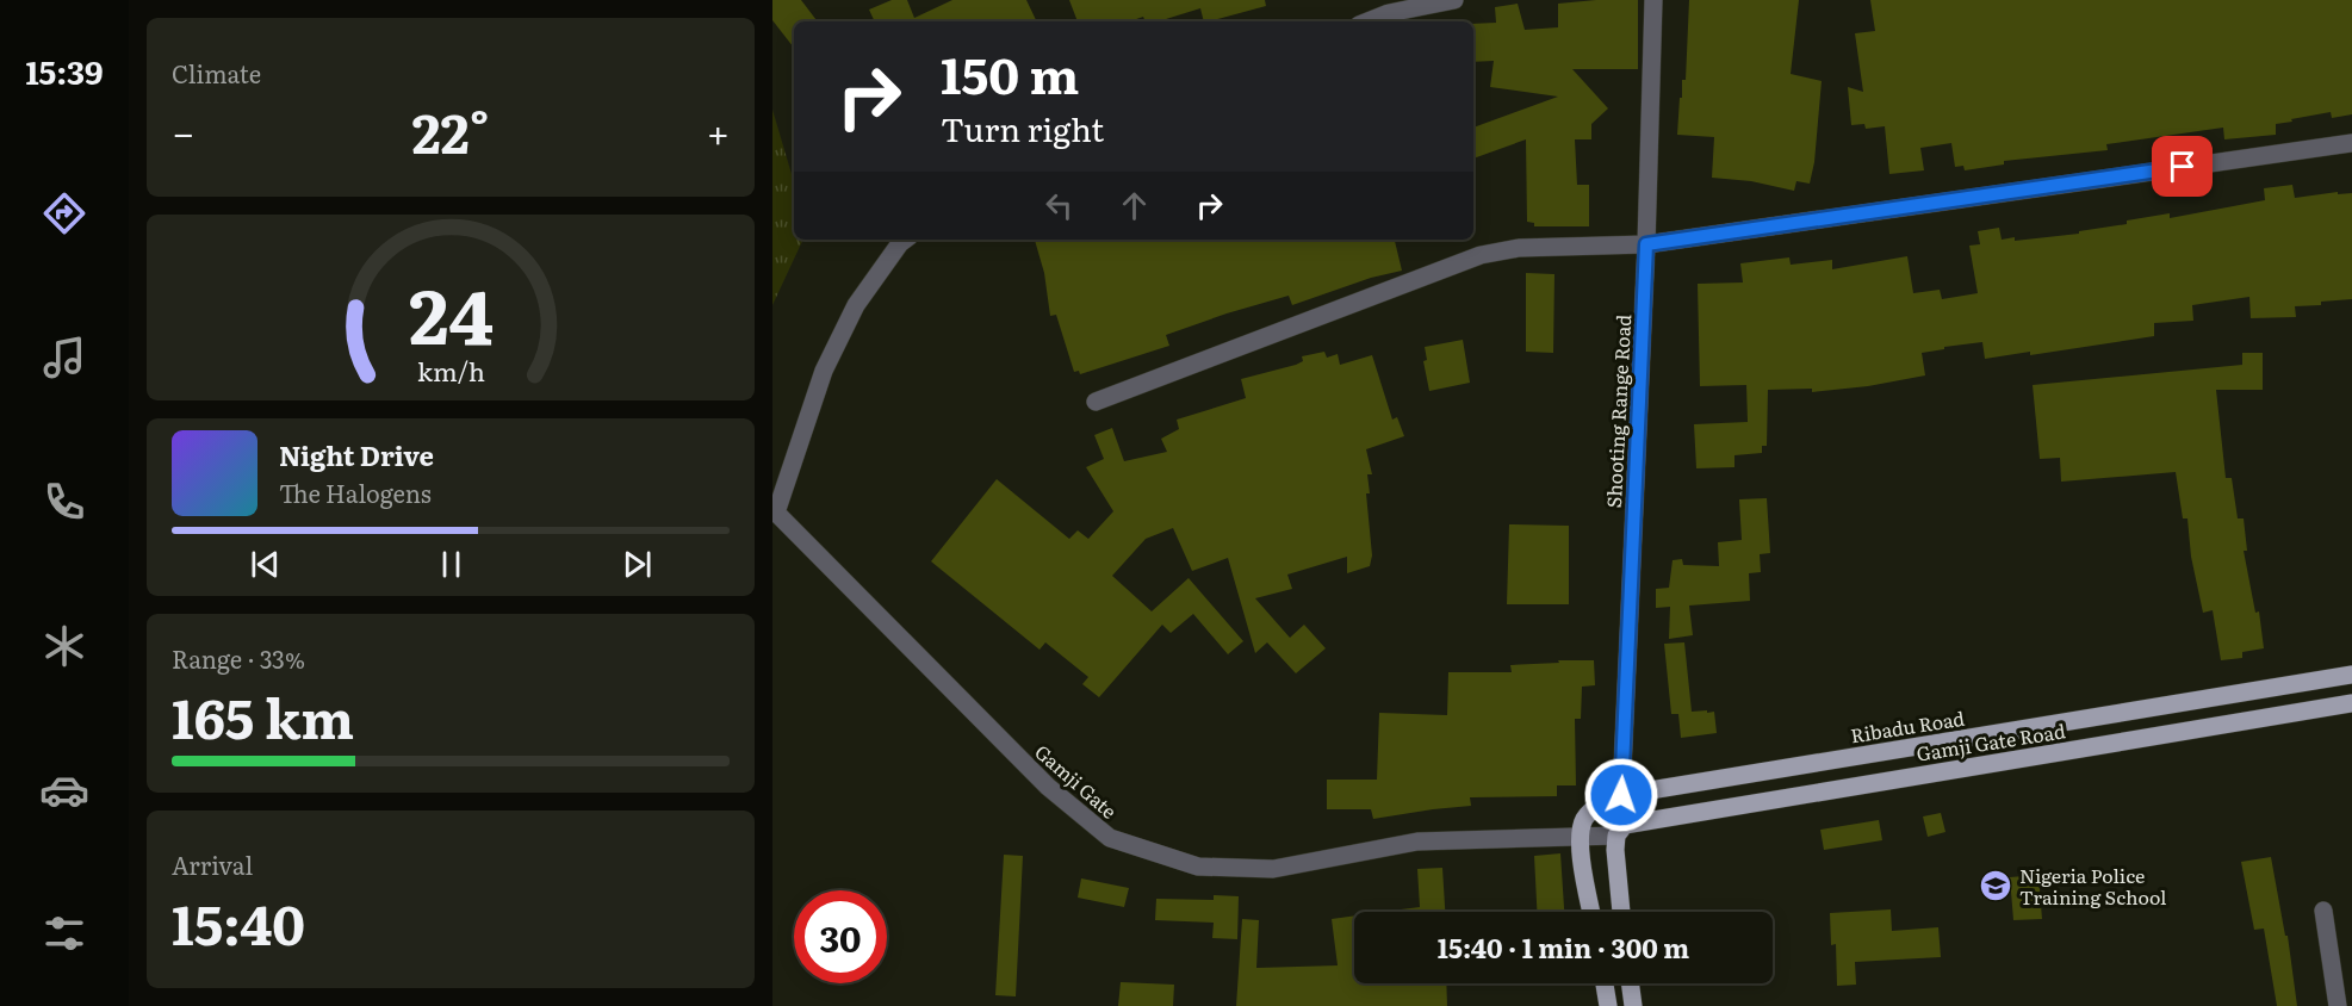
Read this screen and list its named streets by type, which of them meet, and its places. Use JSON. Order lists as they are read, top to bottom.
{
  "streets": {
    "main road": ["Ribadu Road", "Gamji Gate Road"],
    "street": ["Shooting Range Road", "Gamji Gate"]
  },
  "crossings": [
    ["Shooting Range Road", "Ribadu Road"],
    ["Shooting Range Road", "Gamji Gate Road"],
    ["Shooting Range Road", "Gamji Gate"],
    ["Ribadu Road", "Gamji Gate"],
    ["Gamji Gate Road", "Gamji Gate"]
  ],
  "places": {
    "school or university": ["Nigeria Police Training School"]
  },
  "page": {
    "tabs": "15:39",
    "tile": [
      "Climate",
      ["Range · 33%", "165 km"],
      ["Arrival", "15:40"]
    ],
    "turn": ["150 m", "Turn right"],
    "heat": ["−", "22°", "+"],
    "song": ["Night Drive", "The Halogens"],
    "limit": "30",
    "trip": "15:40 · 1 min · 300 m",
    "gauge": ["24", "km/h"]
  }
}
